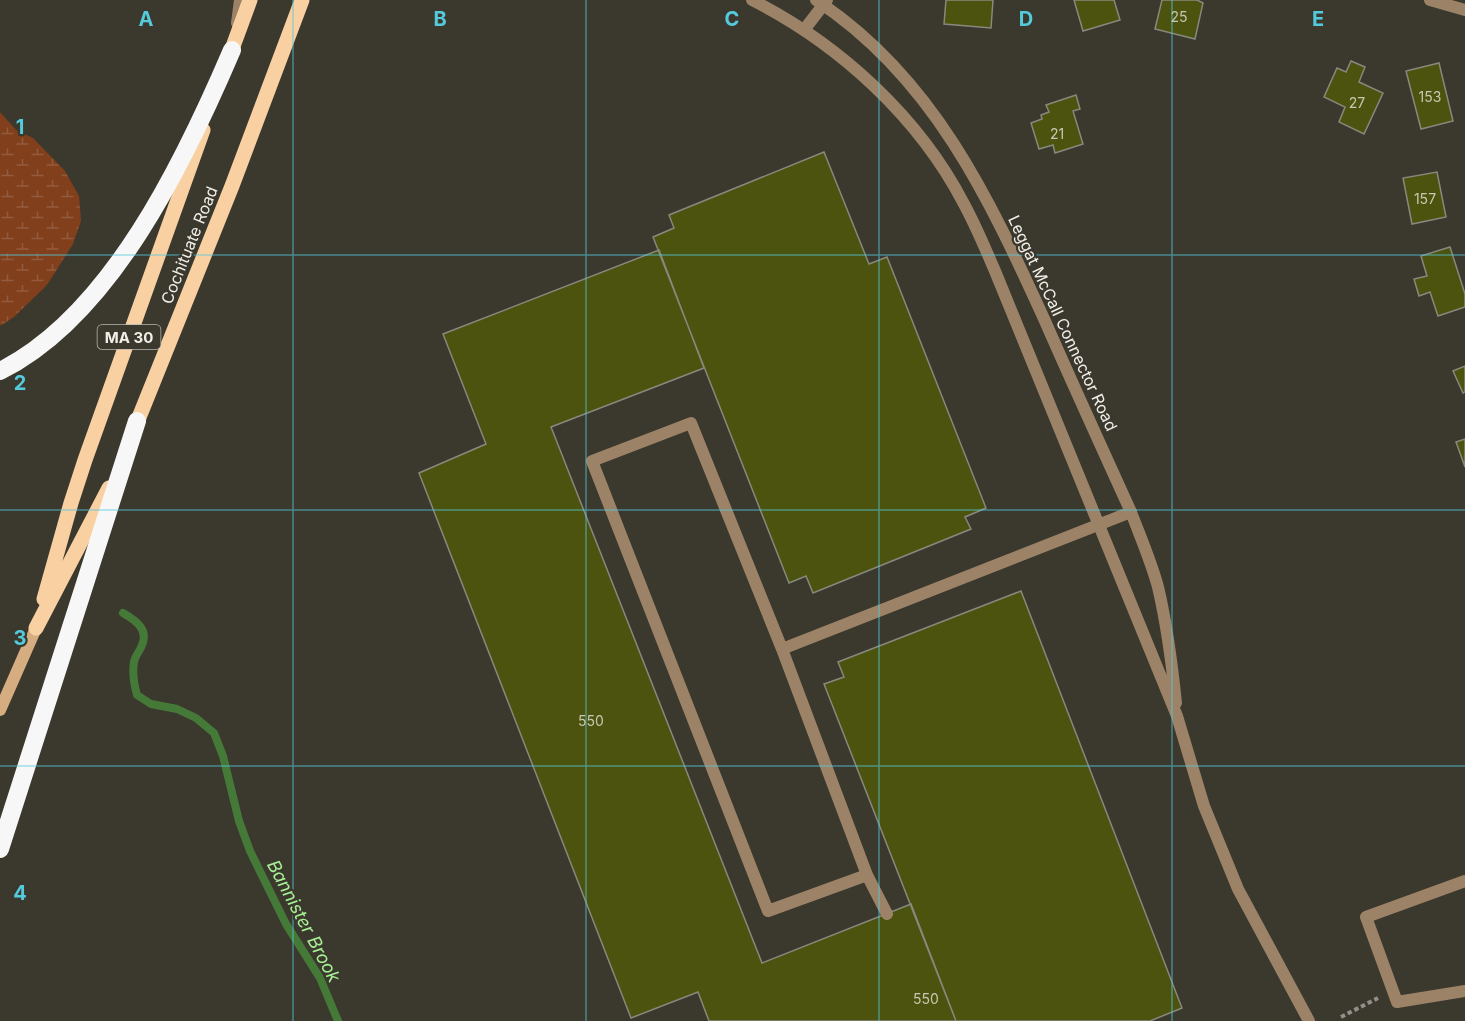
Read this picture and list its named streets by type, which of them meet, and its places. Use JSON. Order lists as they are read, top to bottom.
{
  "streets": {
    "main road": ["Cochituate Road", "MA 30"],
    "street": ["Leggat McCall Connector Road"]
  },
  "water": ["Bannister Brook"],
  "house_numbers": [
    "25",
    "153",
    "27",
    "21",
    "157",
    "550",
    "550"
  ],
  "grid": {
    "columns": [
      "A",
      "B",
      "C",
      "D",
      "E"
    ],
    "rows": [
      "1",
      "2",
      "3",
      "4"
    ]
  }
}
